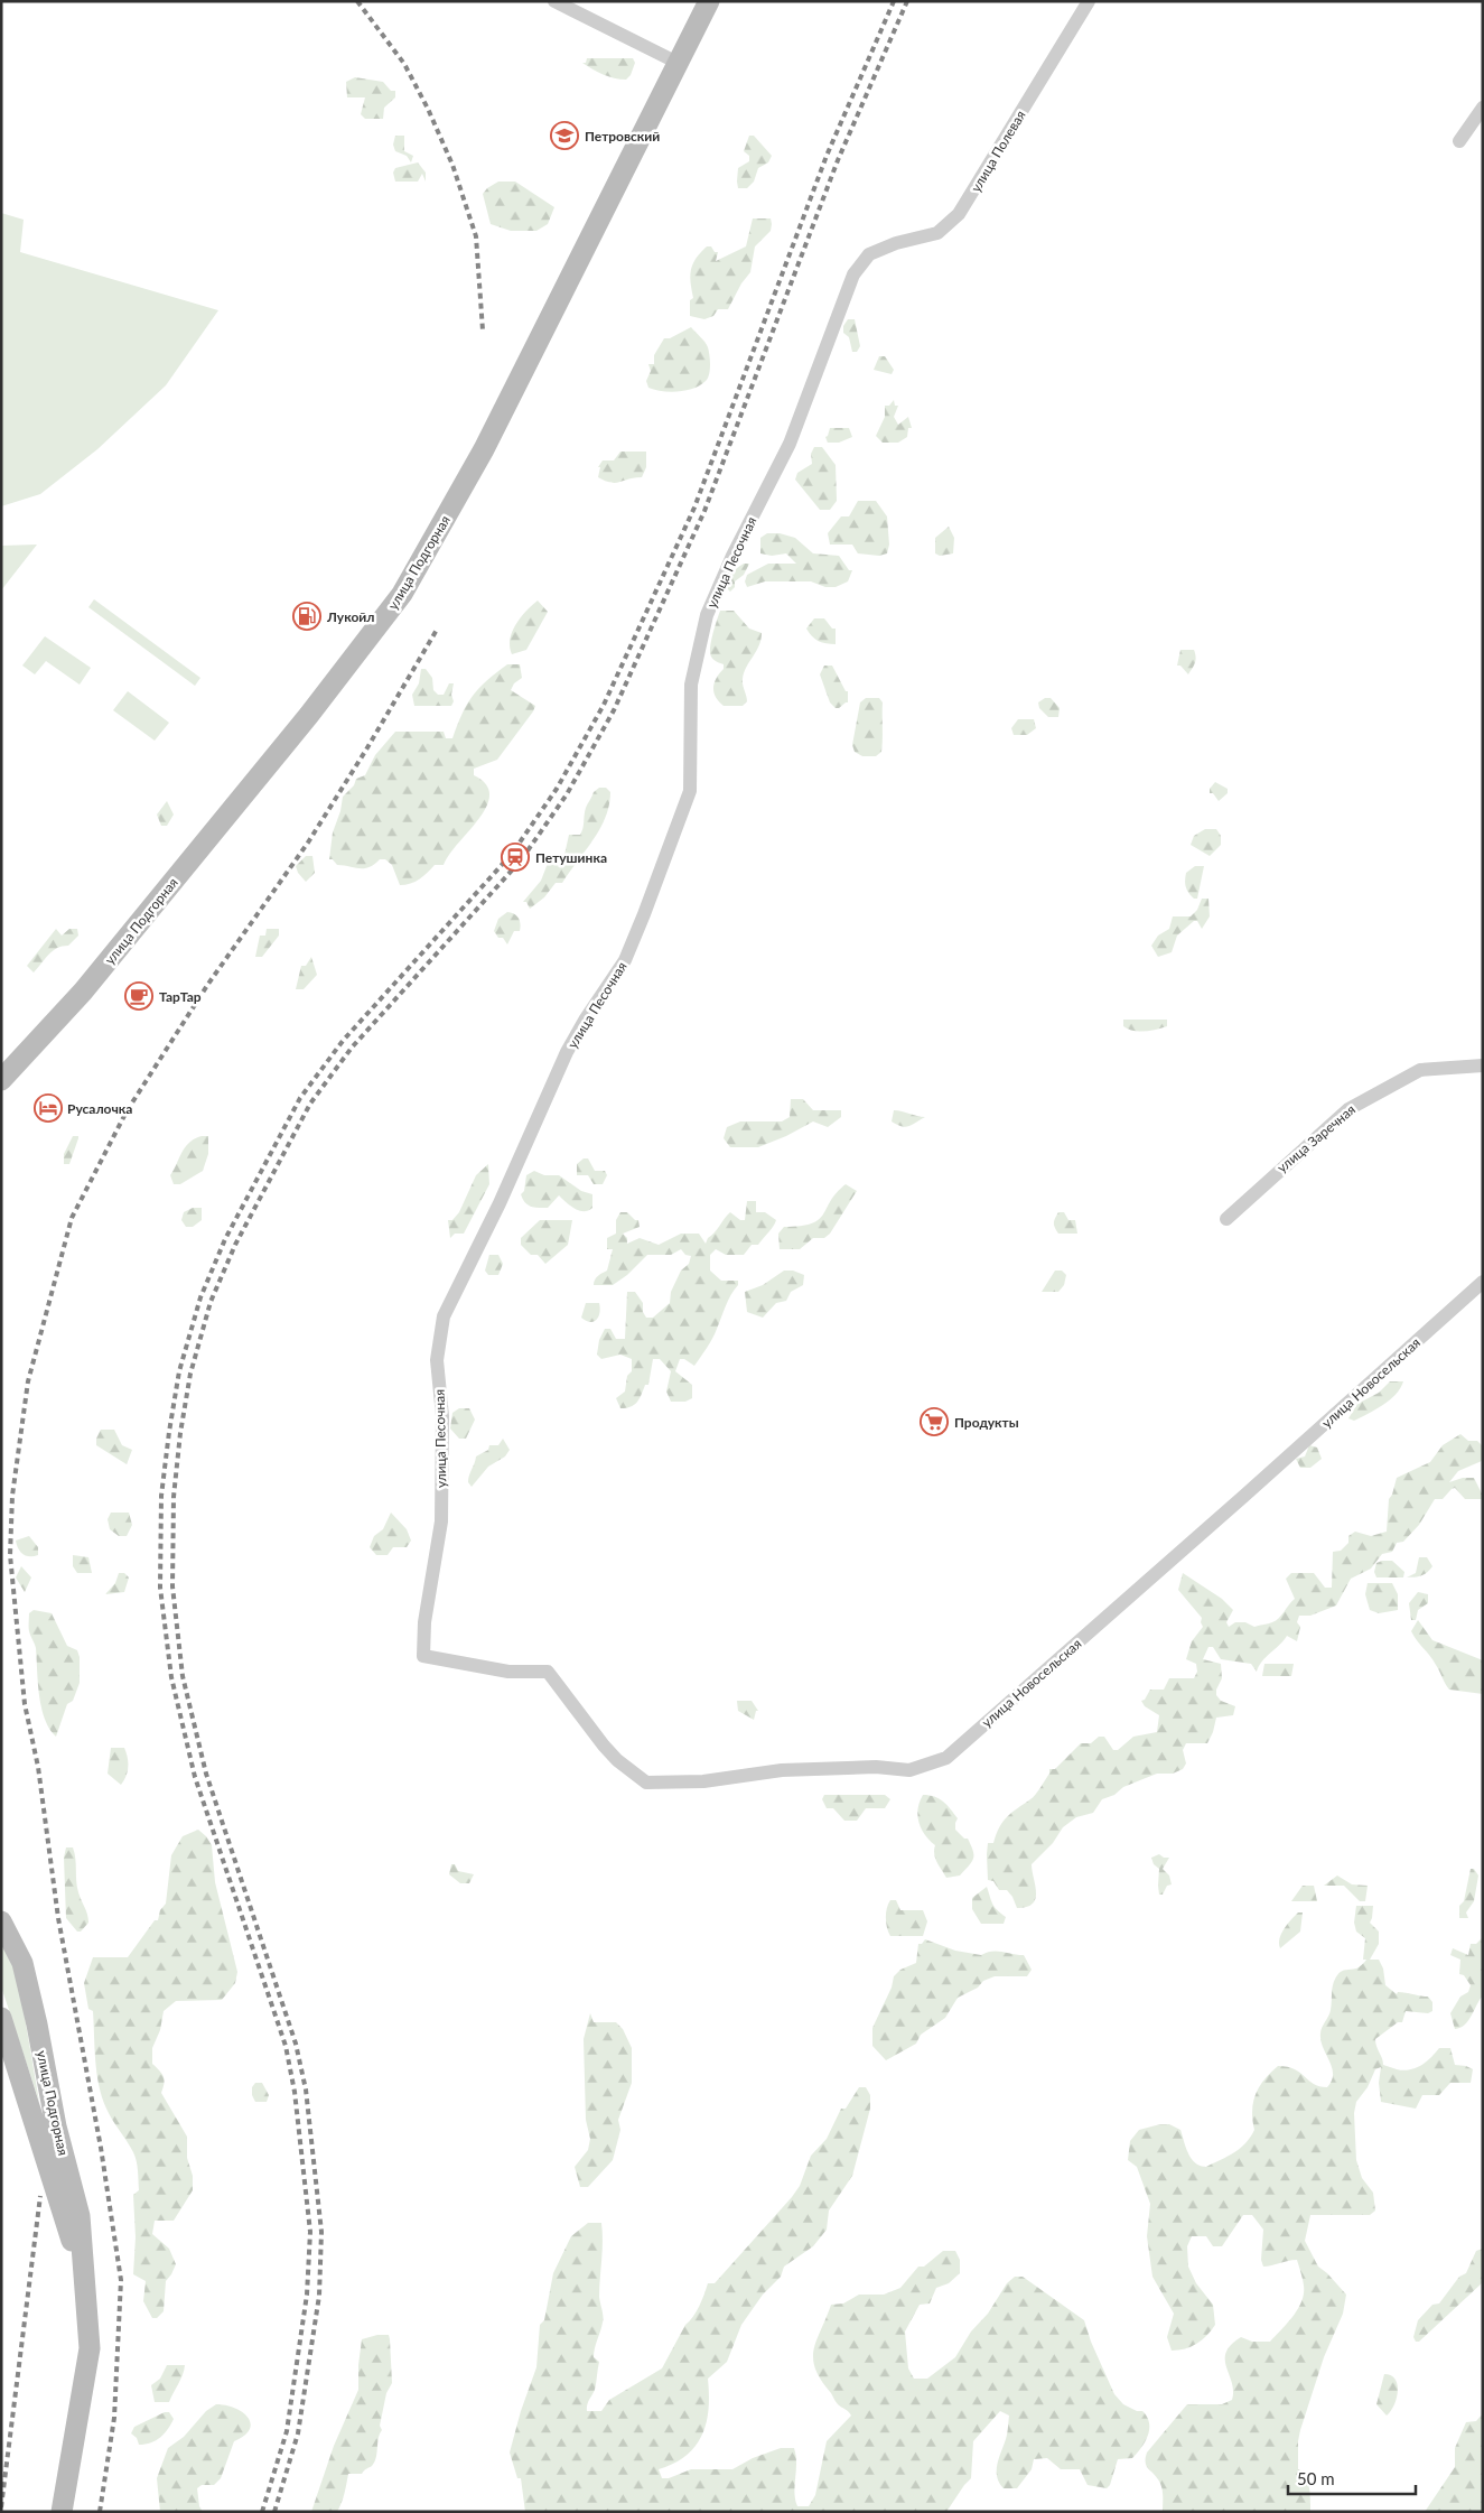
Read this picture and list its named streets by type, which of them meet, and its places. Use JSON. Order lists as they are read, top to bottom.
{
  "streets": {
    "main road": ["улица Подгорная"],
    "street": [
      "улица Полевая",
      "улица Песочная",
      "улица Заречная",
      "улица Новосельская"
    ]
  },
  "crossings": [
    ["улица Полевая", "улица Песочная"],
    ["улица Песочная", "улица Новосельская"]
  ],
  "places": {
    "school or university": ["Петровский"],
    "fuel station": ["Лукойл"],
    "station": ["Петушинка"],
    "cafe": ["ТарТар"],
    "hotel": ["Русалочка"],
    "supermarket": ["Продукты"]
  },
  "scale_bar": "50 m"
}
